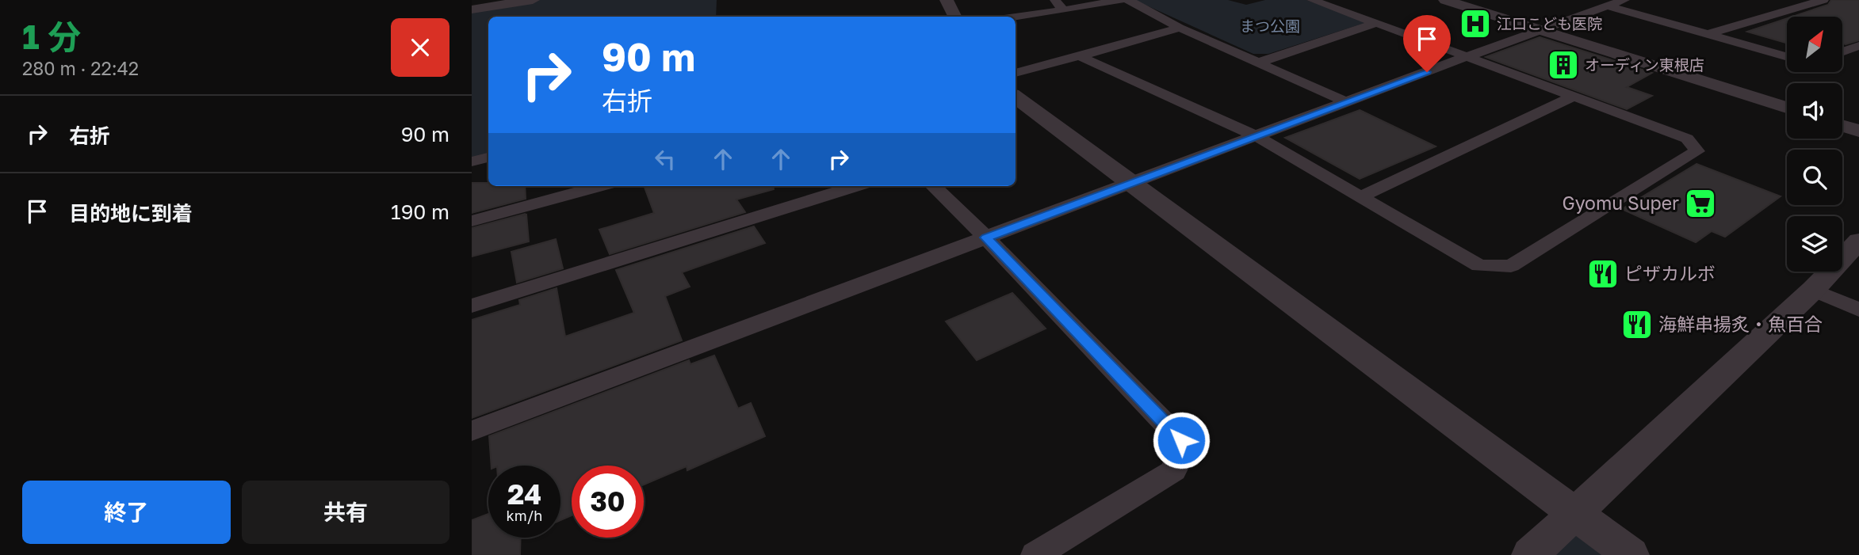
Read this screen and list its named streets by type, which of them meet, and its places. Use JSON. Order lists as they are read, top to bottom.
{
  "parks": ["まつ公園"],
  "places": {
    "hospital": ["江口こども医院"],
    "building": ["オーディン東根店"],
    "supermarket": ["Gyomu Super"],
    "restaurant": ["ピザカルボ", "海鮮串揚炙・魚百合"]
  },
  "north": "top right",
  "page": {
    "heading": ["1 分", "280 m · 22:42"],
    "turn": ["90 m", "右折"],
    "list": [
      {
        "name": "右折",
        "value": "90 m"
      },
      {
        "name": "目的地に到着",
        "value": "190 m"
      }
    ],
    "speed": "24 km/h",
    "limit": "30",
    "buttons": ["終了", "共有"]
  }
}
